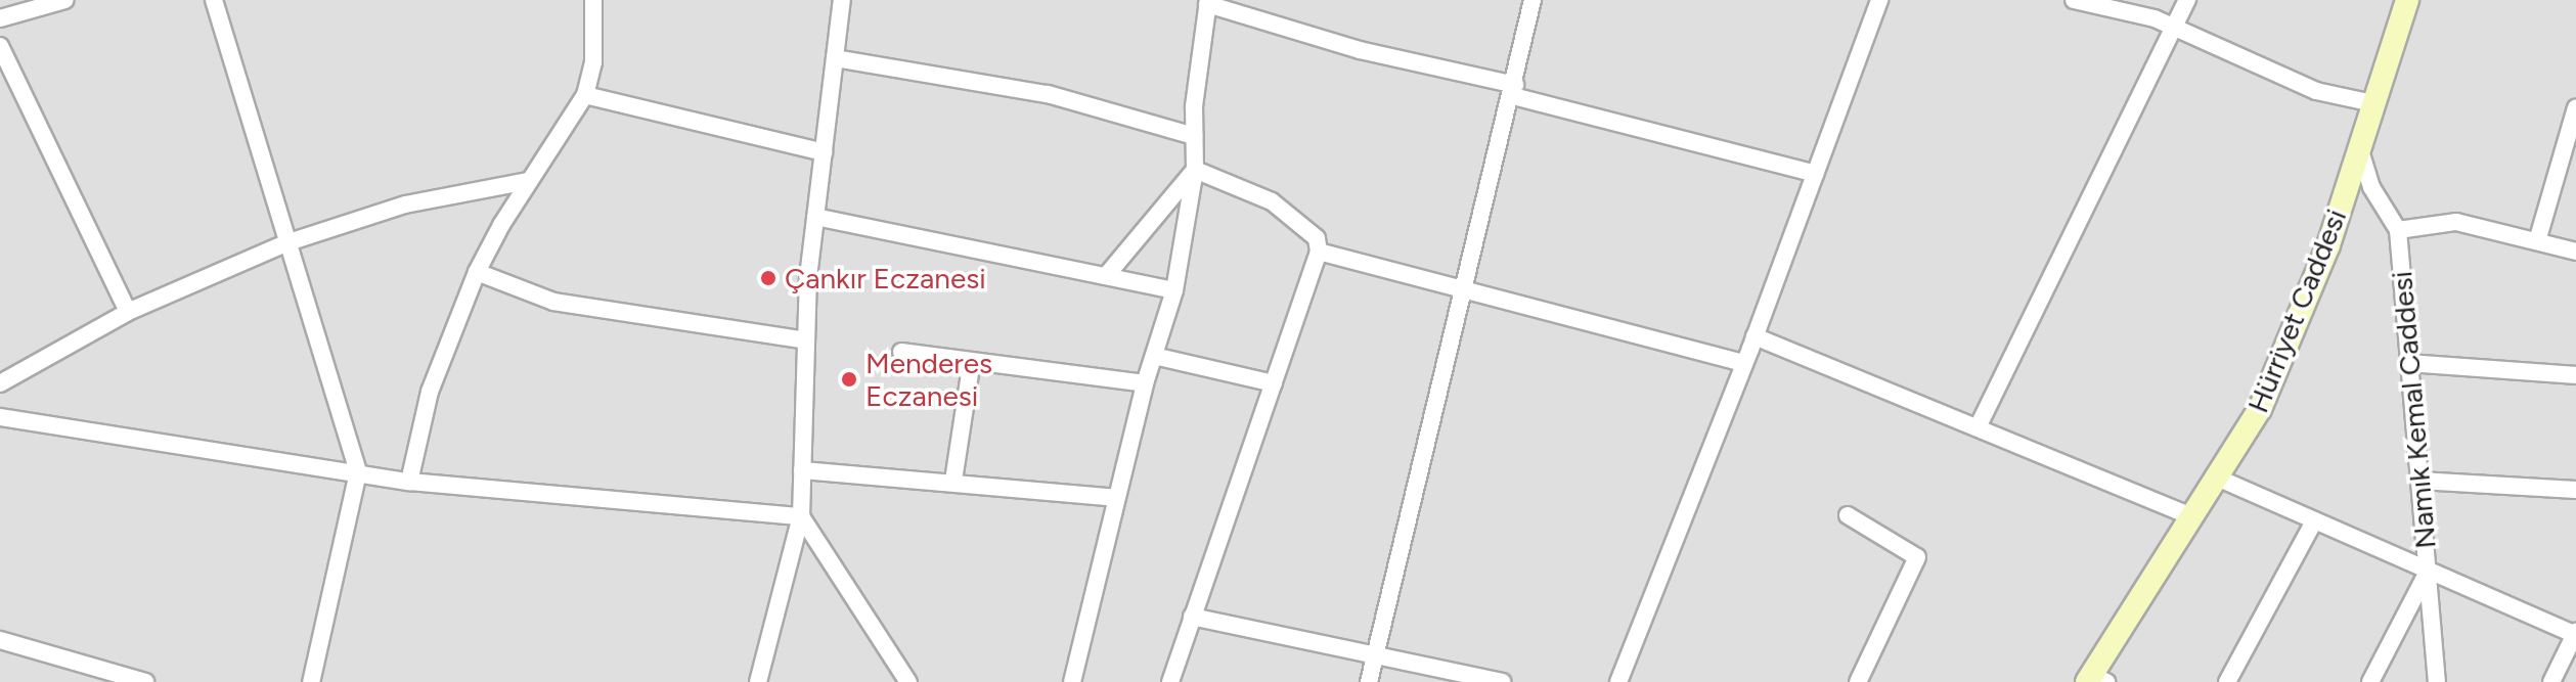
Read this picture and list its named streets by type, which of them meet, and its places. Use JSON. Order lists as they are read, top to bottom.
{
  "streets": {
    "street": ["Hürriyet Caddesi", "Namık Kemal Caddesi"]
  },
  "crossings": [
    ["Hürriyet Caddesi", "Namık Kemal Caddesi"]
  ],
  "places": ["Çankır Eczanesi", "Menderes Eczanesi"]
}
